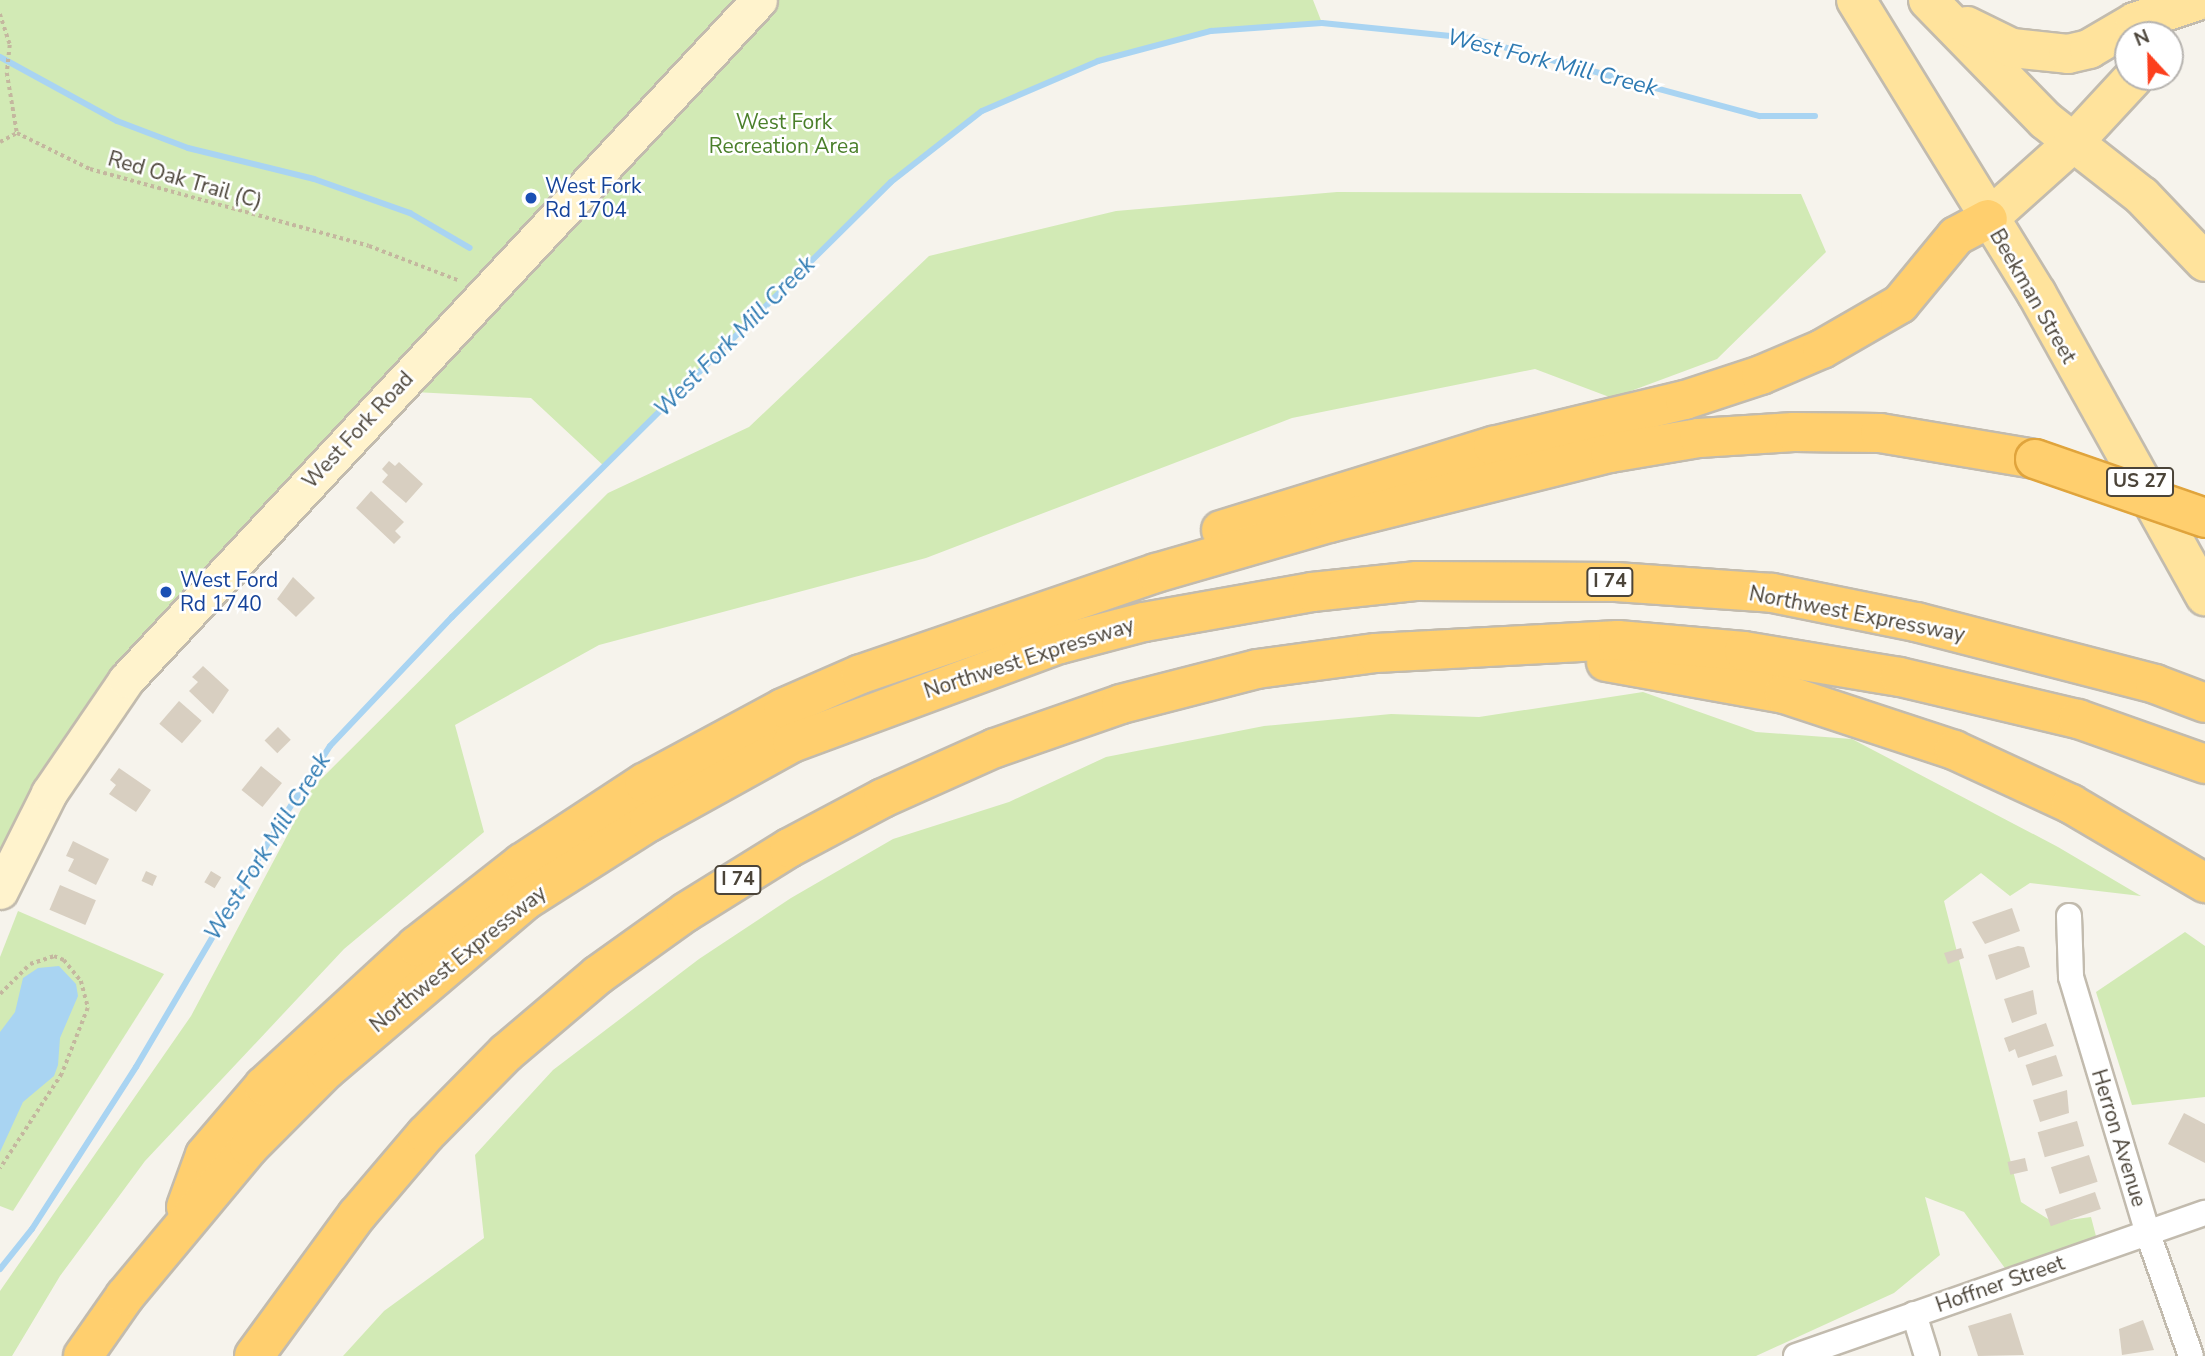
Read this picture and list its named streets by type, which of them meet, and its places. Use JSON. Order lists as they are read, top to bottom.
{
  "streets": {
    "highway": ["I 74", "Northwest Expressway"],
    "main road": ["Beekman Street", "US 27"],
    "street": ["West Fork Road", "Herron Avenue", "Hoffner Street"],
    "path": ["Red Oak Trail (C)"]
  },
  "crossings": [
    ["Herron Avenue", "Hoffner Street"]
  ],
  "water": ["West Fork Mill Creek"],
  "parks": ["West Fork Recreation Area"],
  "places": ["West Fork Rd 1704", "West Ford Rd 1740"],
  "north": "top"
}
